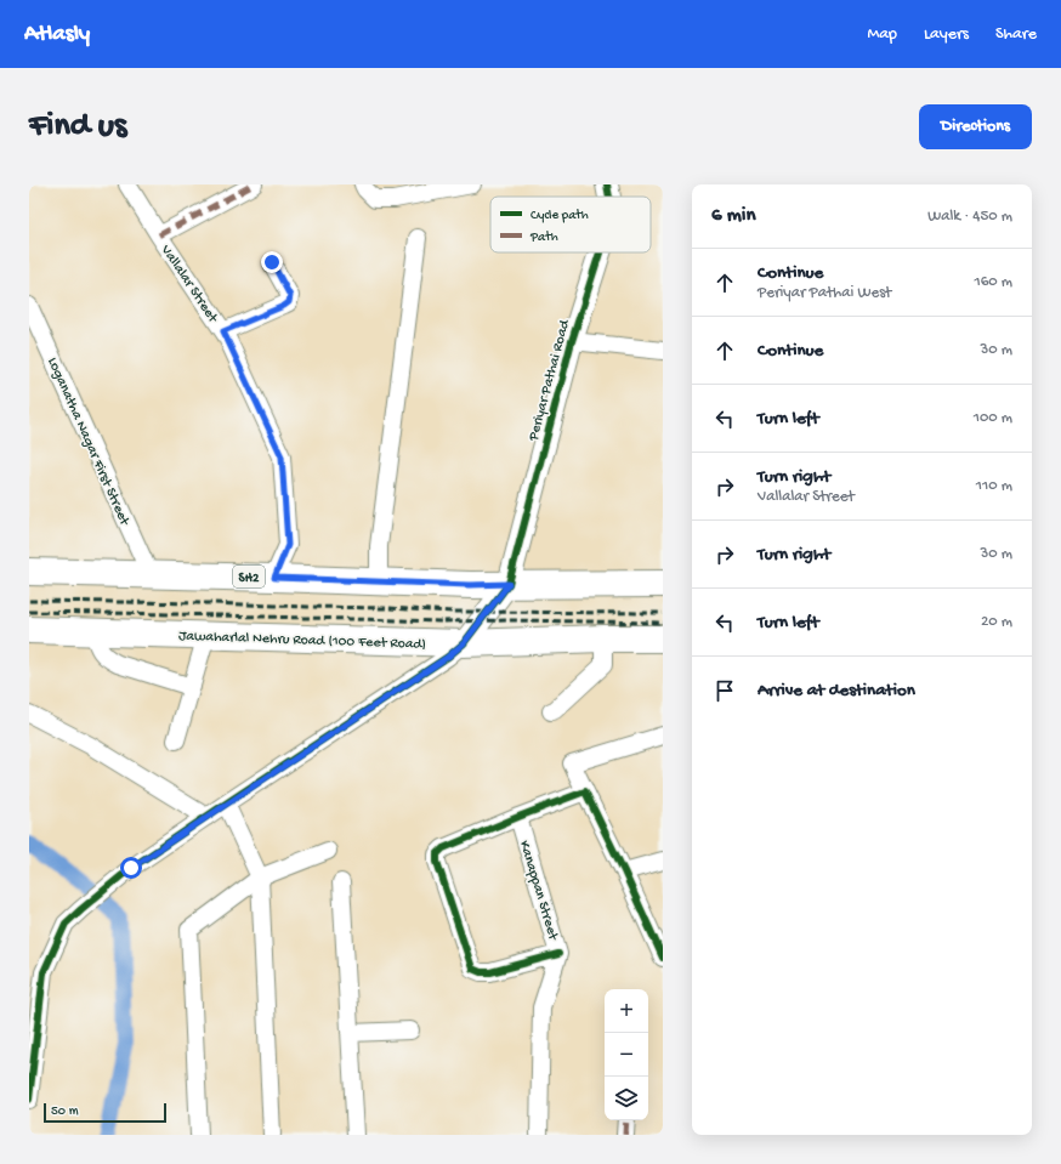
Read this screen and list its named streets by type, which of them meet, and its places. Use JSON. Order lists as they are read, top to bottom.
{
  "streets": {
    "main road": ["SH2", "Jawaharlal Nehru Road (100 Feet Road)"],
    "street": [
      "Vallalar Street",
      "Periyar Pathai Road",
      "Loganatha Nagar First Street",
      "Kanappan Street"
    ]
  },
  "crossings": [
    ["Vallalar Street", "SH2"],
    ["Periyar Pathai Road", "SH2"],
    ["Loganatha Nagar First Street", "SH2"]
  ],
  "legend": ["Cycle path", "Path"],
  "scale_bar": "50 m",
  "page": {
    "header": "Atlasly",
    "nav": ["Map", "Layers", "Share"],
    "buttons": "Directions",
    "title": "Find us",
    "heading": ["6 min", "Walk · 450 m"],
    "list": [
      ["Continue", "Periyar Pathai West", "160 m"],
      ["Continue", "30 m"],
      ["Turn left", "100 m"],
      ["Turn right", "Vallalar Street", "110 m"],
      ["Turn right", "30 m"],
      ["Turn left", "20 m"],
      "Arrive at destination"
    ],
    "map_buttons": ["+", "−"],
    "scale": "50 m"
  }
}
